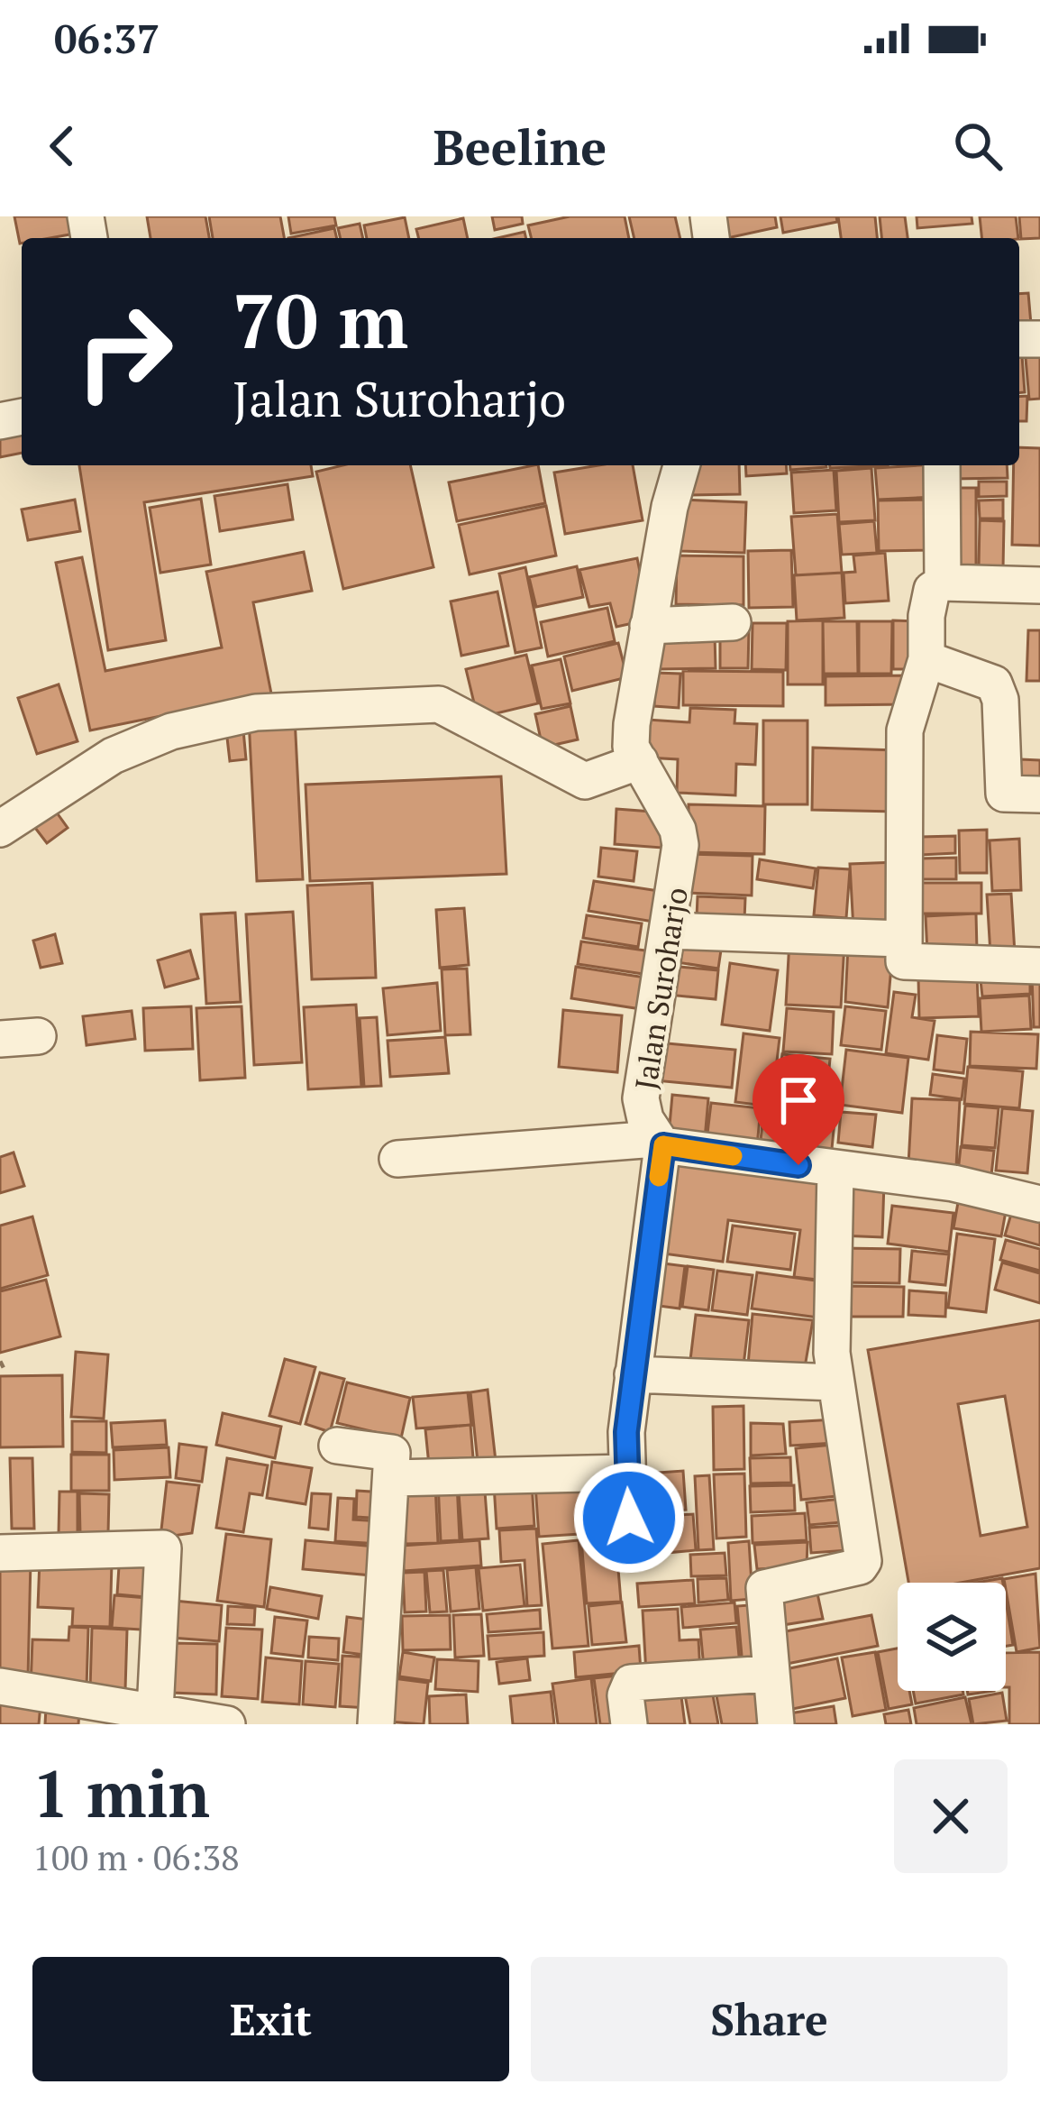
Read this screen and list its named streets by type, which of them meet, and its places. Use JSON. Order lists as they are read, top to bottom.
{
  "streets": {
    "street": ["Jalan Suroharjo"]
  },
  "page": {
    "status": "06:37",
    "header": "Beeline",
    "turn": ["70 m", "Jalan Suroharjo"],
    "heading": ["1 min", "100 m · 06:38"],
    "buttons": ["Exit", "Share"]
  }
}
